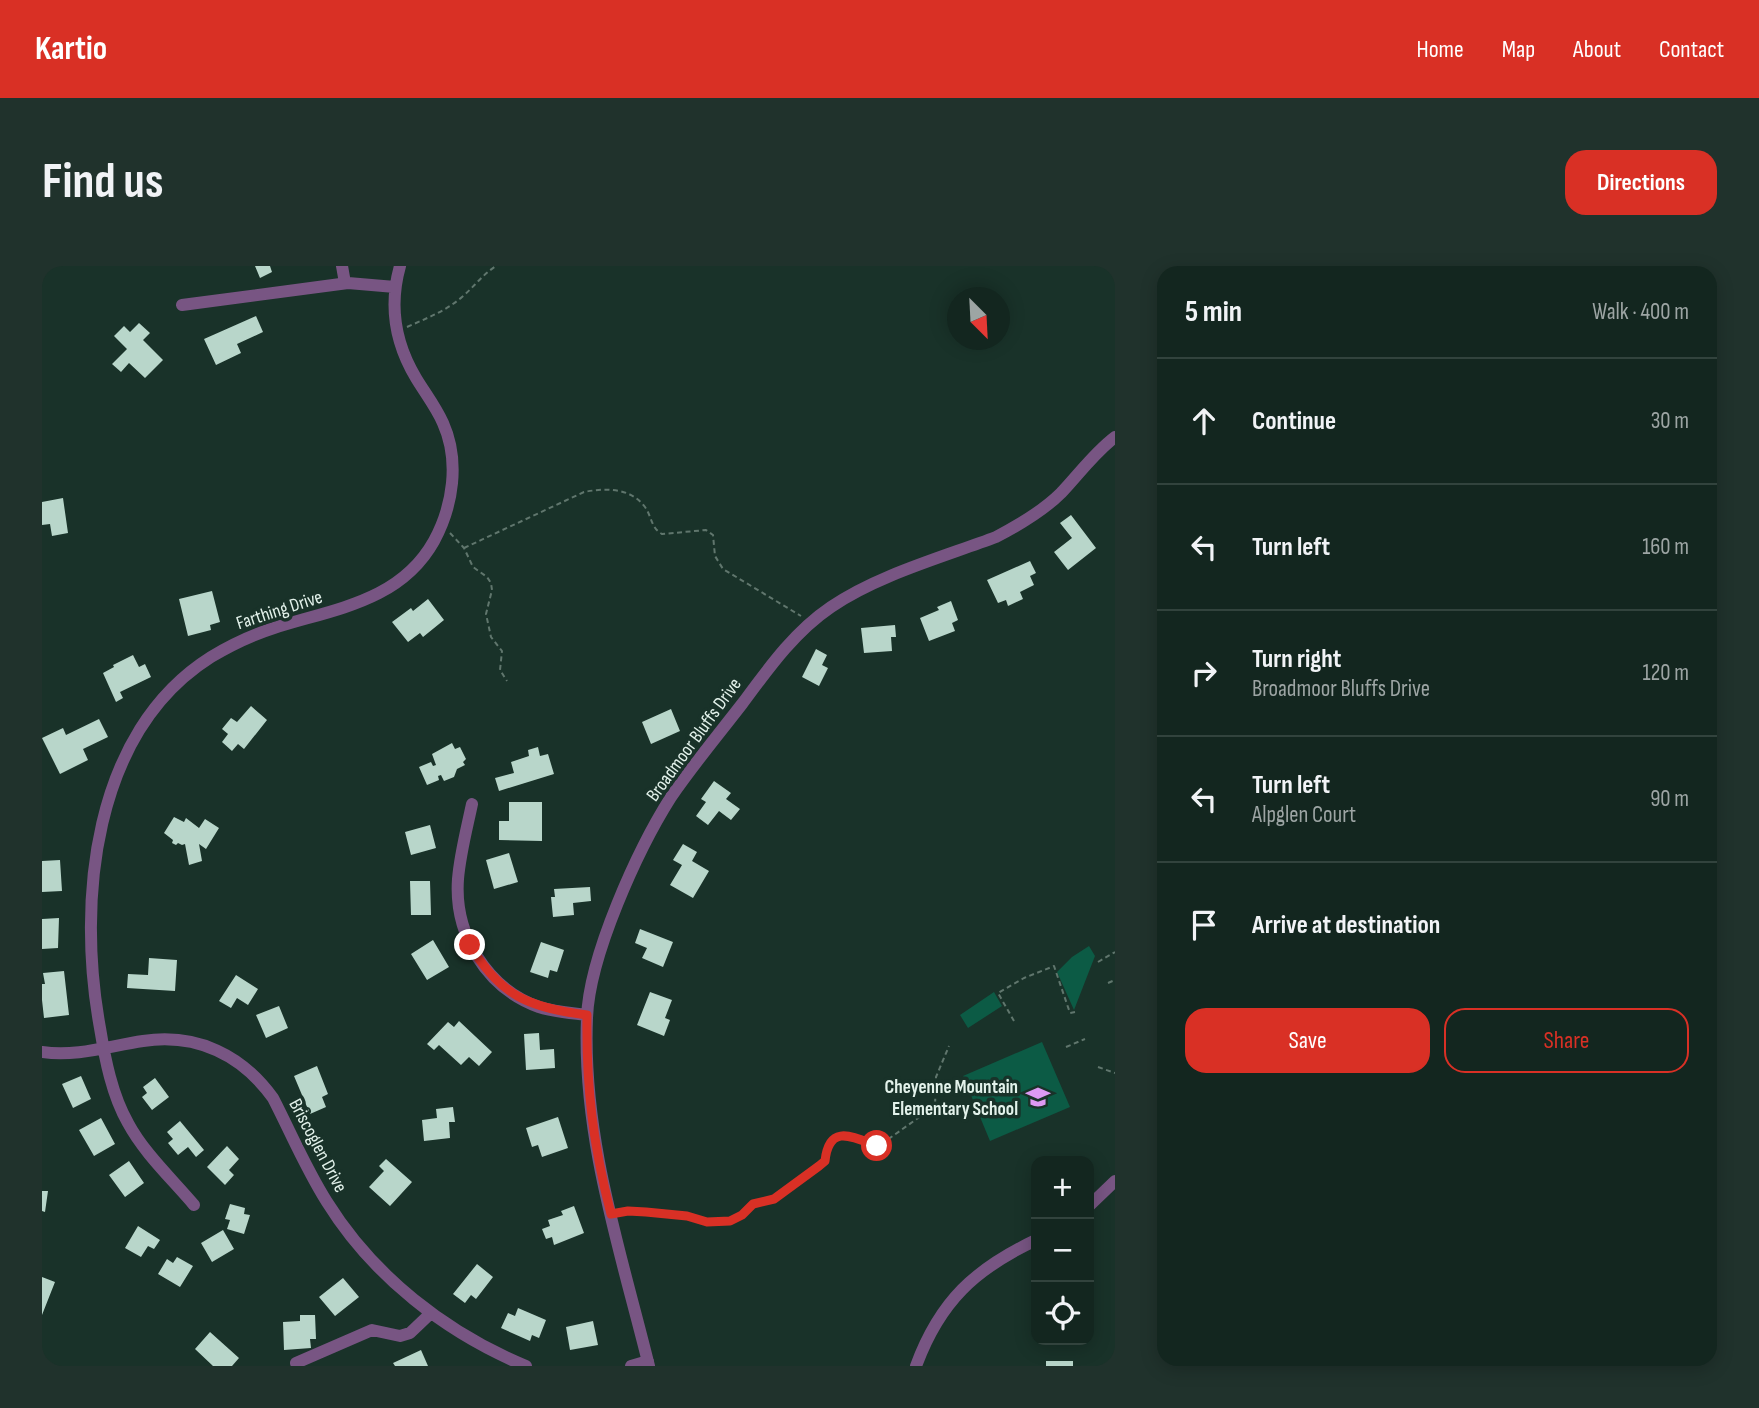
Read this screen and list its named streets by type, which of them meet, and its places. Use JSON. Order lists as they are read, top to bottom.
{
  "streets": {
    "street": ["Farthing Drive", "Broadmoor Bluffs Drive", "Briscoglen Drive"]
  },
  "crossings": [
    ["Farthing Drive", "Briscoglen Drive"]
  ],
  "places": {
    "school or university": ["Cheyenne Mountain Elementary School"]
  },
  "north": "bottom right",
  "page": {
    "header": "Kartio",
    "nav": [
      "Home",
      "Map",
      "About",
      "Contact"
    ],
    "buttons": [
      "Directions",
      ["Save", "Share"]
    ],
    "title": "Find us",
    "heading": ["5 min", "Walk · 400 m"],
    "list": [
      ["Continue", "30 m"],
      ["Turn left", "160 m"],
      ["Turn right", "Broadmoor Bluffs Drive", "120 m"],
      ["Turn left", "Alpglen Court", "90 m"],
      "Arrive at destination"
    ],
    "map_buttons": ["+", "−"]
  }
}
